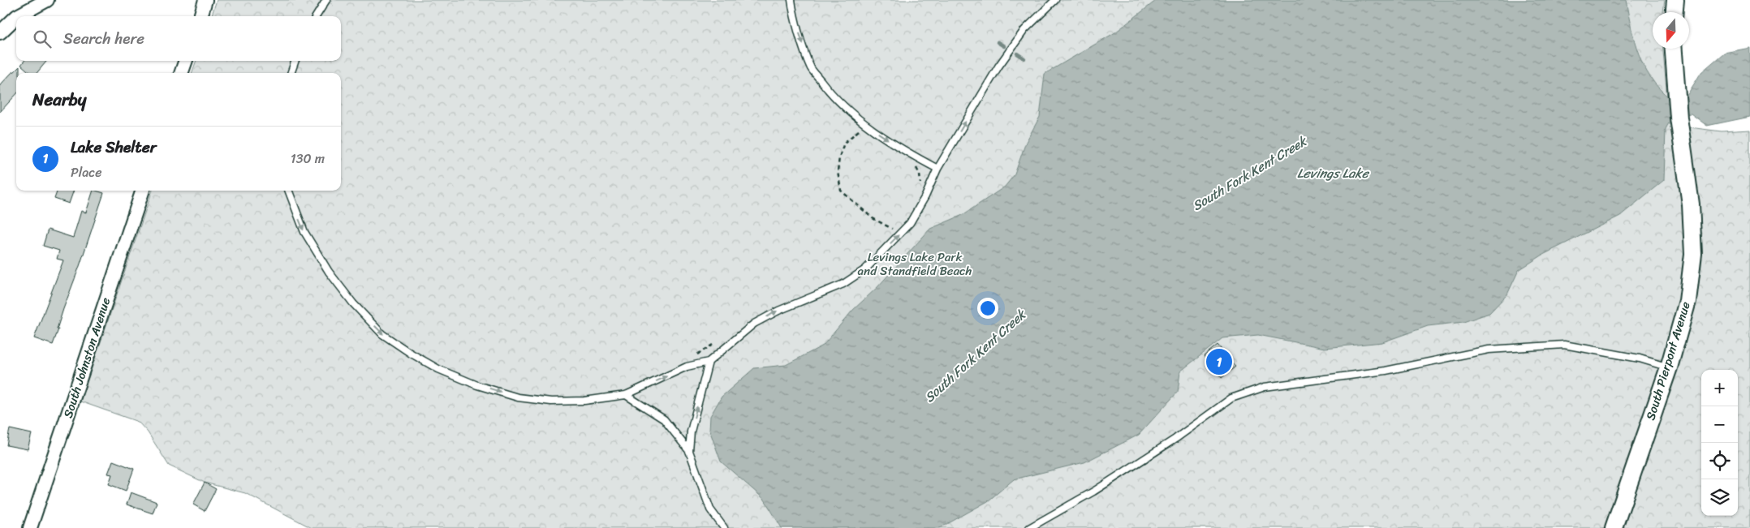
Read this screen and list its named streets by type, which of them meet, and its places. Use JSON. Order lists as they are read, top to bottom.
{
  "streets": {
    "street": ["South Johnston Avenue", "South Pierpont Avenue"]
  },
  "water": ["Levings Lake", "South Fork Kent Creek"],
  "parks": ["Levings Lake Park and Standfield Beach"],
  "north": "bottom",
  "page": {
    "search": "Search here",
    "heading": "Nearby",
    "list": [
      {
        "mark": "1",
        "name": "Lake Shelter",
        "note": "Place",
        "value": "130 m"
      }
    ],
    "pins": "1",
    "map_buttons": ["+", "−"]
  }
}
